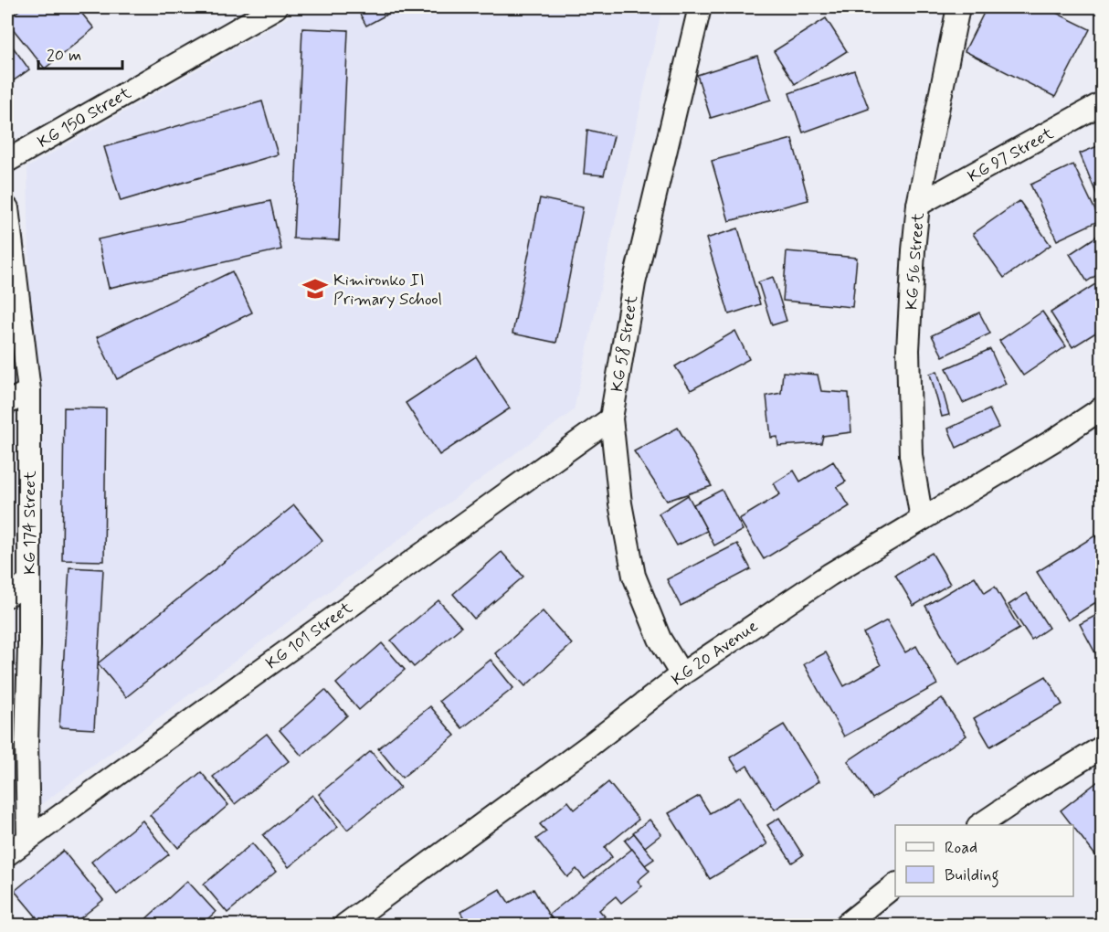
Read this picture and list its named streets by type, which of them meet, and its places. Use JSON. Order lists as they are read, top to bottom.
{
  "streets": {
    "street": [
      "KG 150 Street",
      "KG 97 Street",
      "KG 56 Street",
      "KG 58 Street",
      "KG 174 Street",
      "KG 101 Street",
      "KG 20 Avenue"
    ]
  },
  "crossings": [
    ["KG 97 Street", "KG 56 Street"],
    ["KG 56 Street", "KG 20 Avenue"],
    ["KG 58 Street", "KG 101 Street"],
    ["KG 58 Street", "KG 20 Avenue"],
    ["KG 174 Street", "KG 101 Street"]
  ],
  "places": {
    "school or university": ["Kimironko II Primary School"]
  },
  "legend": ["Road", "Building"],
  "scale_bar": "20 m"
}
